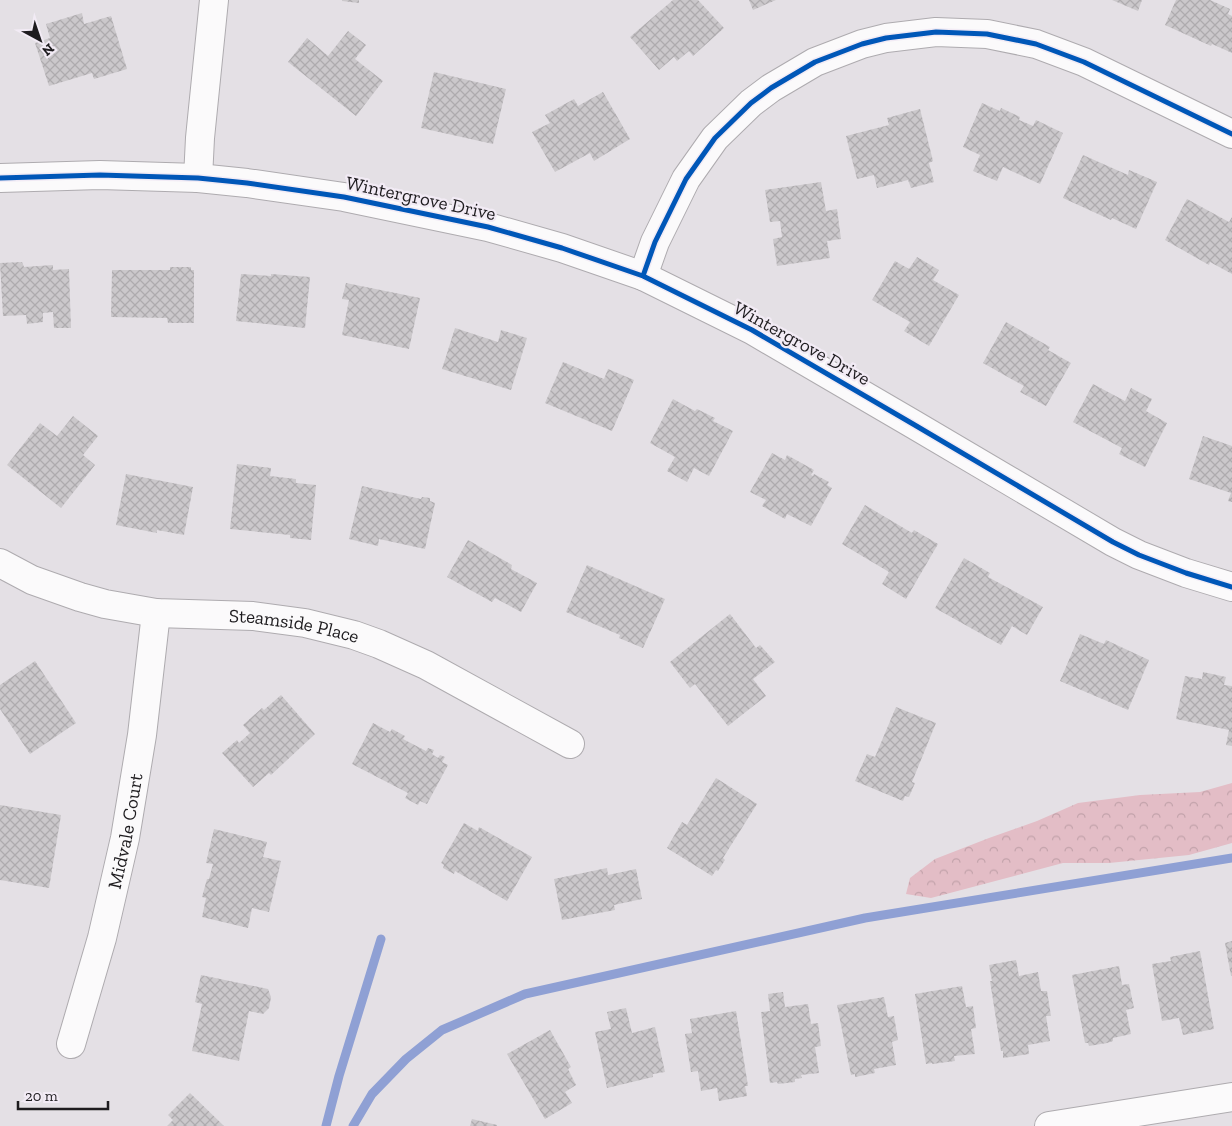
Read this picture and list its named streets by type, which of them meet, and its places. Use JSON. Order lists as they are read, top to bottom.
{
  "streets": {
    "street": ["Wintergrove Drive", "Steamside Place", "Midvale Court"]
  },
  "crossings": [
    ["Steamside Place", "Midvale Court"]
  ],
  "scale_bar": "20 m",
  "north": "bottom right"
}
